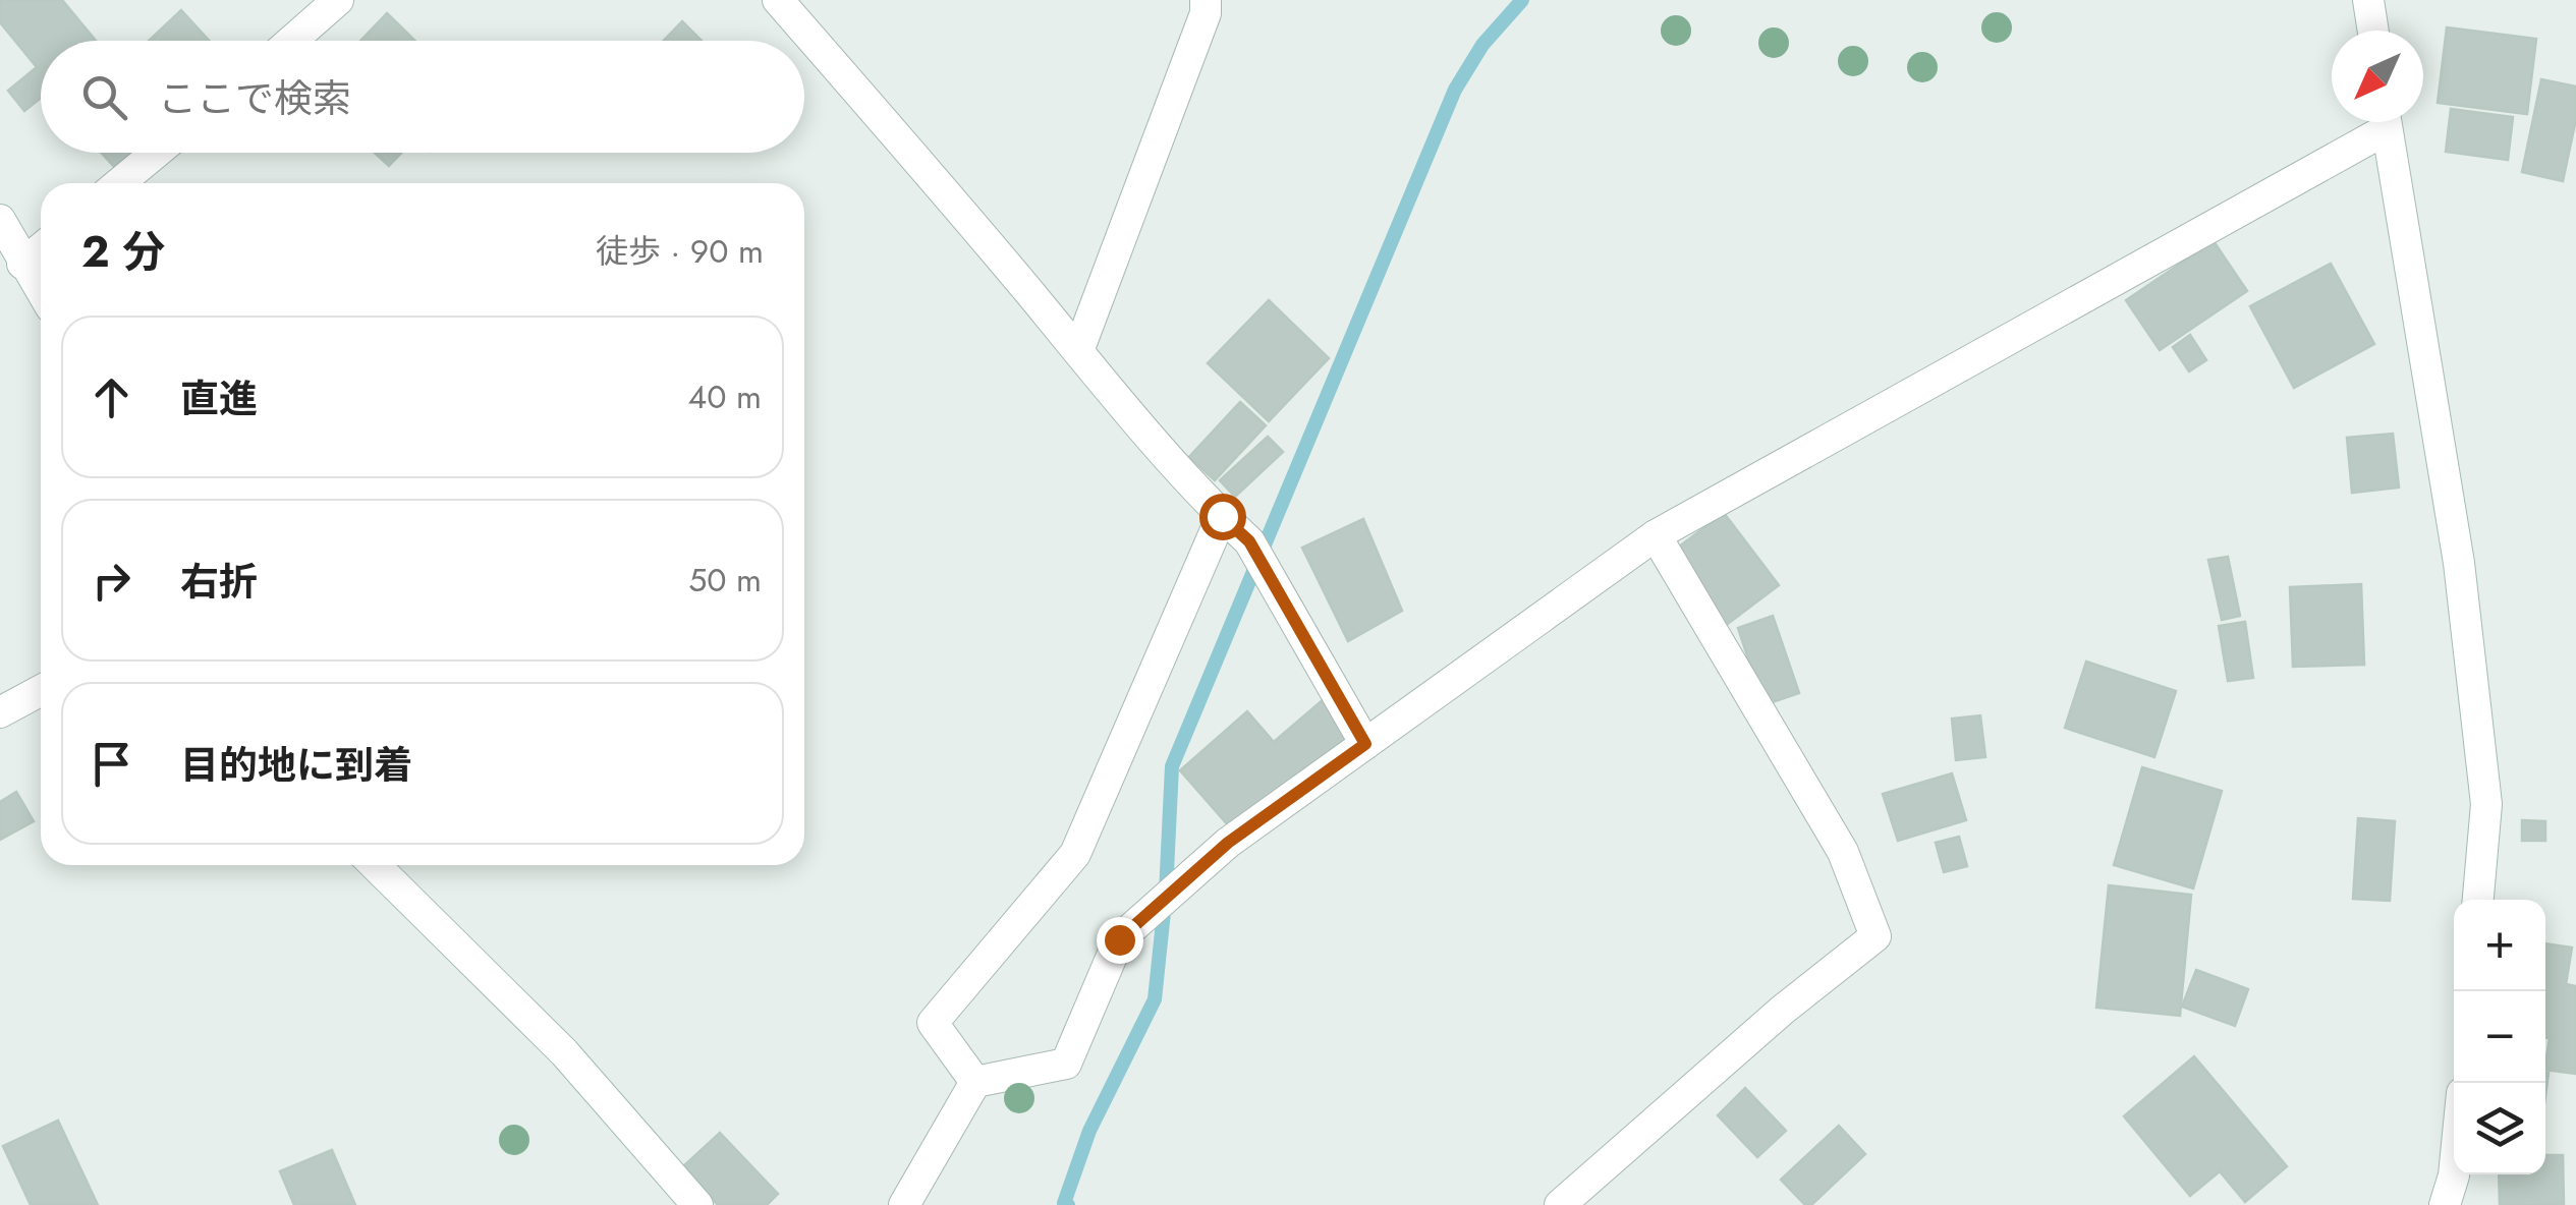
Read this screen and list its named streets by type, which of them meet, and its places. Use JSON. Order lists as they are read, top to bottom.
{
  "north": "bottom left",
  "page": {
    "search": "ここで検索",
    "heading": ["2 分", "徒歩 · 90 m"],
    "list": [
      ["直進", "40 m"],
      ["右折", "50 m"],
      "目的地に到着"
    ],
    "map_buttons": ["+", "−"]
  }
}
